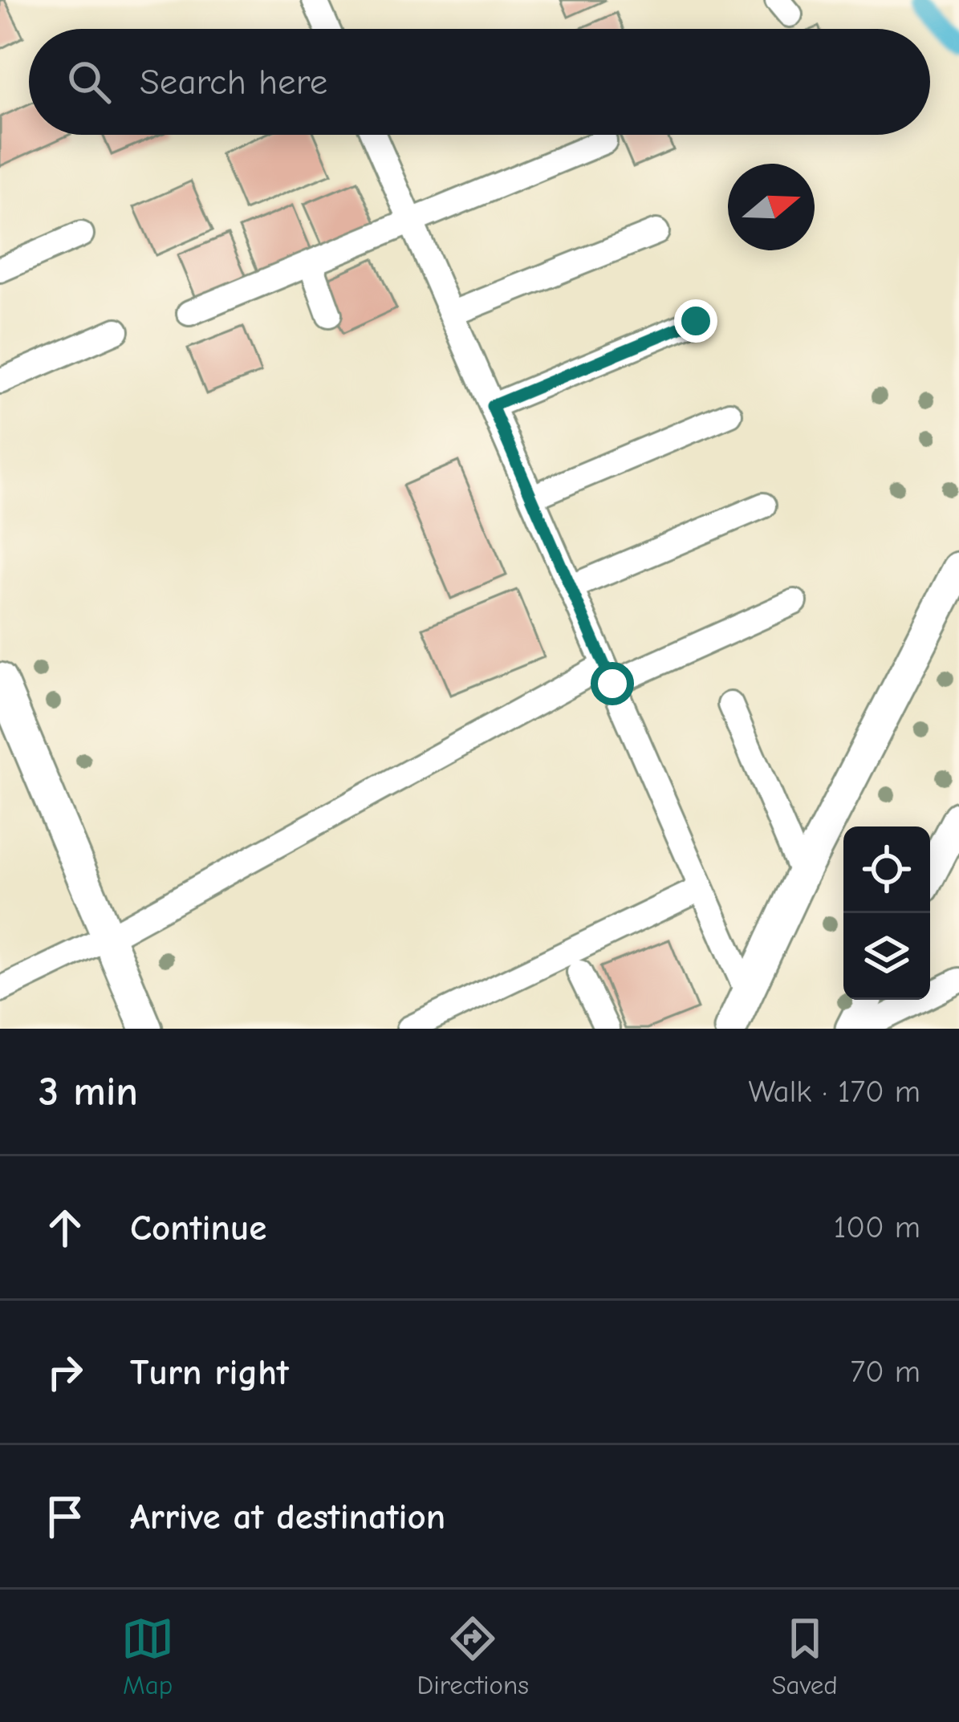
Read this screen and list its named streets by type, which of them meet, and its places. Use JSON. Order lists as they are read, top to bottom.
{
  "north": "right",
  "page": {
    "search": "Search here",
    "heading": ["3 min", "Walk · 170 m"],
    "list": [
      ["Continue", "100 m"],
      ["Turn right", "70 m"],
      "Arrive at destination"
    ],
    "nav": ["Map", "Directions", "Saved"]
  }
}
